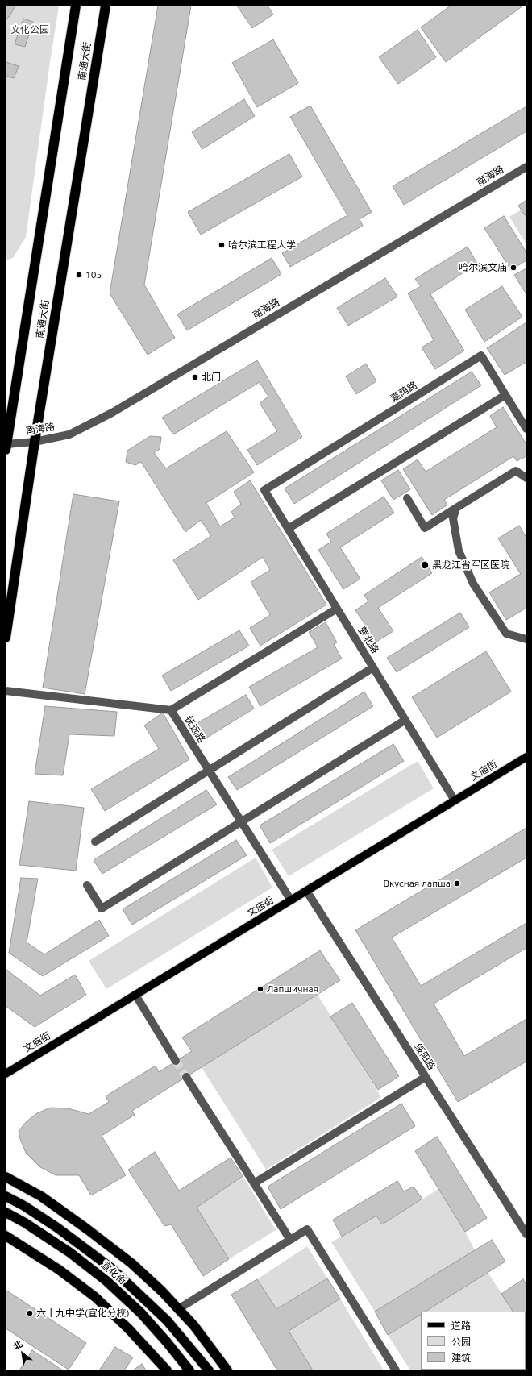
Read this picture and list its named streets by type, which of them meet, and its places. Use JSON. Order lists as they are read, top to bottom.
{
  "streets": {
    "highway": ["南通大街", "宣化街"],
    "main road": ["文庙街"],
    "street": [
      "南海路",
      "嘉荫路",
      "萝北路",
      "抚远路",
      "绥阳路"
    ]
  },
  "crossings": [
    ["南通大街", "南海路"],
    ["嘉荫路", "萝北路"],
    ["萝北路", "文庙街"],
    ["抚远路", "文庙街"],
    ["文庙街", "绥阳路"]
  ],
  "parks": ["文化公园"],
  "places": [
    "哈尔滨工程大学",
    "哈尔滨文庙",
    "105",
    "北门",
    "黑龙江省军区医院",
    "Вкусная лапша",
    "Лапшичная",
    "六十九中学(宣化分校)"
  ],
  "legend": ["道路", "公园", "建筑"],
  "north": "top left"
}
